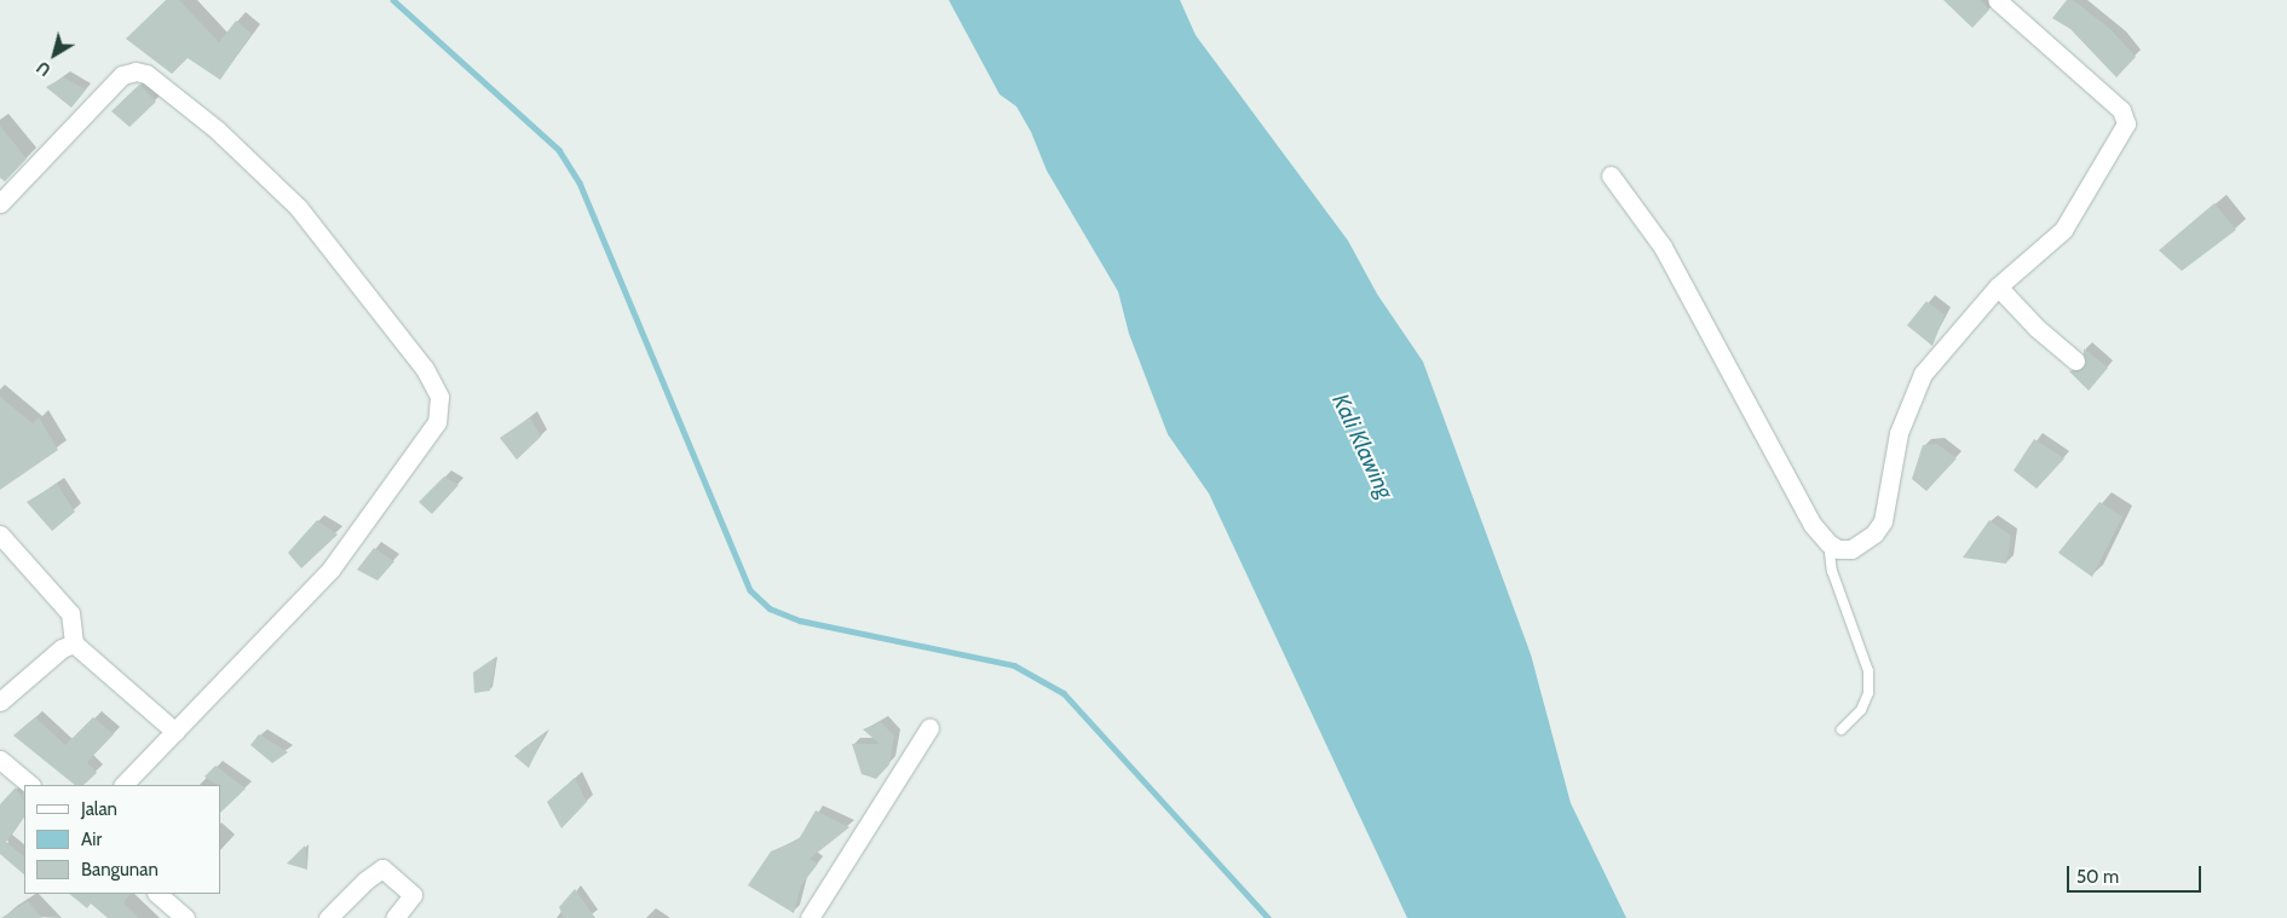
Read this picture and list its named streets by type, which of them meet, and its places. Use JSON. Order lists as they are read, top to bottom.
{
  "water": ["Kali Klawing"],
  "legend": ["Jalan", "Air", "Bangunan"],
  "scale_bar": "50 m",
  "north": "bottom left"
}
